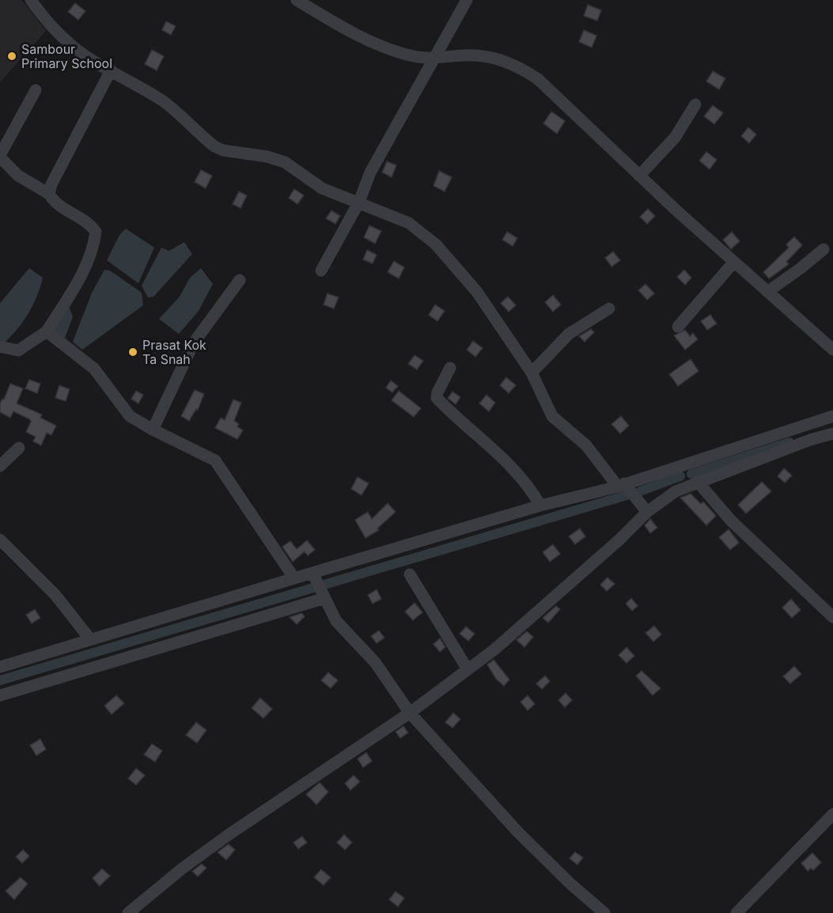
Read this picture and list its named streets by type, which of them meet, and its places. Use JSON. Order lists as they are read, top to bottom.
{
  "places": ["Sambour Primary School", "Prasat Kok Ta Snah"]
}
